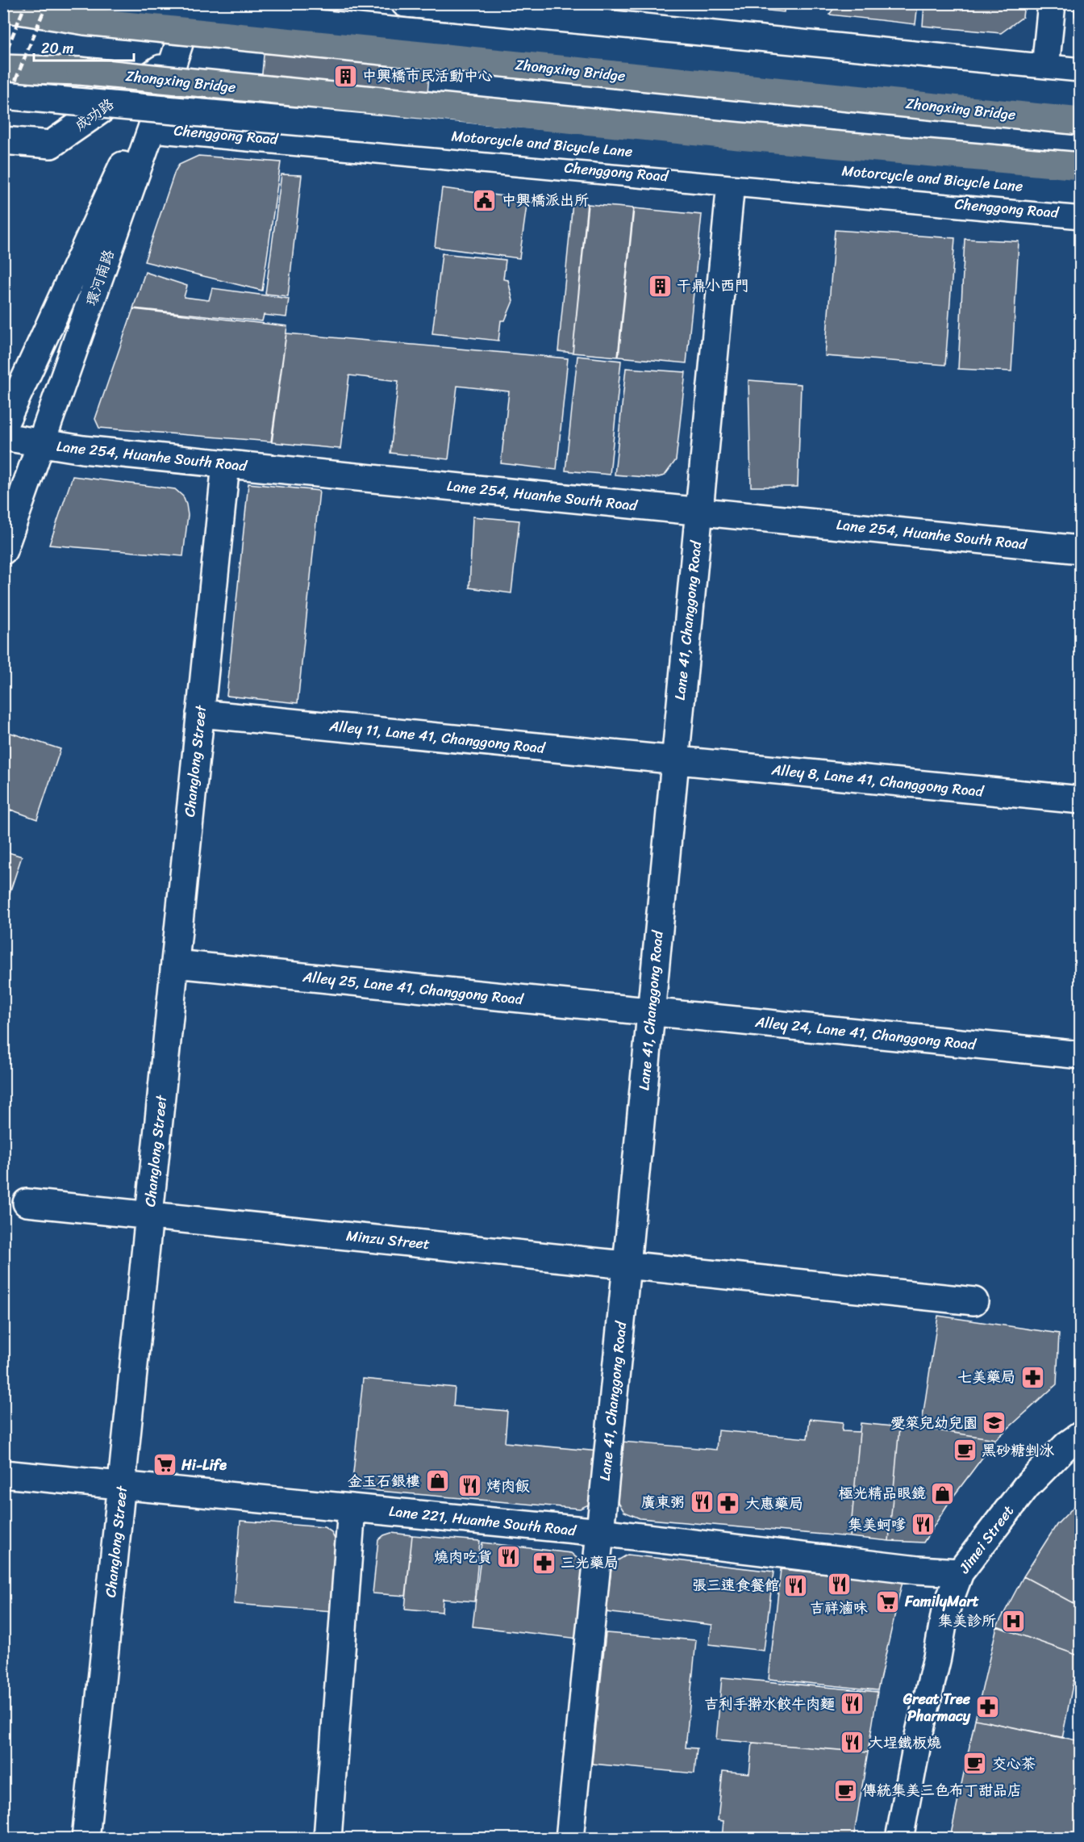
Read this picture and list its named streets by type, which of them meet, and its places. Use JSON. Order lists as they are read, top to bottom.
{
  "streets": {
    "main road": ["Zhongxing Bridge"],
    "street": [
      "成功路",
      "Chenggong Road",
      "Motorcycle and Bicycle Lane",
      "環河南路",
      "Lane 254, Huanhe South Road",
      "Lane 41, Changgong Road",
      "Alley 11, Lane 41, Changgong Road",
      "Changlong Street",
      "Alley 8, Lane 41, Changgong Road",
      "Alley 25, Lane 41, Changgong Road",
      "Alley 24, Lane 41, Changgong Road",
      "Minzu Street",
      "Lane 221, Huanhe South Road",
      "Jimei Street"
    ]
  },
  "crossings": [
    ["成功路", "環河南路"],
    ["Chenggong Road", "環河南路"],
    ["Chenggong Road", "Lane 41, Changgong Road"],
    ["環河南路", "Lane 254, Huanhe South Road"],
    ["Lane 254, Huanhe South Road", "Lane 41, Changgong Road"],
    ["Lane 254, Huanhe South Road", "Changlong Street"],
    ["Lane 41, Changgong Road", "Alley 11, Lane 41, Changgong Road"],
    ["Lane 41, Changgong Road", "Alley 8, Lane 41, Changgong Road"],
    ["Lane 41, Changgong Road", "Alley 25, Lane 41, Changgong Road"],
    ["Lane 41, Changgong Road", "Alley 24, Lane 41, Changgong Road"],
    ["Lane 41, Changgong Road", "Minzu Street"],
    ["Lane 41, Changgong Road", "Lane 221, Huanhe South Road"],
    ["Alley 11, Lane 41, Changgong Road", "Changlong Street"],
    ["Alley 11, Lane 41, Changgong Road", "Alley 8, Lane 41, Changgong Road"],
    ["Changlong Street", "Alley 25, Lane 41, Changgong Road"],
    ["Changlong Street", "Minzu Street"],
    ["Changlong Street", "Lane 221, Huanhe South Road"],
    ["Alley 25, Lane 41, Changgong Road", "Alley 24, Lane 41, Changgong Road"],
    ["Lane 221, Huanhe South Road", "Jimei Street"]
  ],
  "places": {
    "building": ["中興橋市民活動中心", "干鼎小西門"],
    "public building": ["中興橋派出所"],
    "pharmacy": [
      "七美藥局",
      "大惠藥局",
      "三光藥局",
      "Great Tree Pharmacy"
    ],
    "school or university": ["愛箂兒幼兒園"],
    "cafe": ["黑砂糖剉冰", "交心茶", "傳統集美三色布丁甜品店"],
    "supermarket": ["Hi-Life", "FamilyMart"],
    "shop": ["金玉石銀樓", "極光精品眼鏡"],
    "restaurant": [
      "烤肉飯",
      "廣東粥",
      "集美蚵嗲",
      "燒肉吃貨",
      "吉祥滷味",
      "張三速食餐館",
      "吉利手擀水餃牛肉麵",
      "大埕鐵板燒"
    ],
    "hospital": ["集美診所"]
  },
  "scale_bar": "20 m"
}
